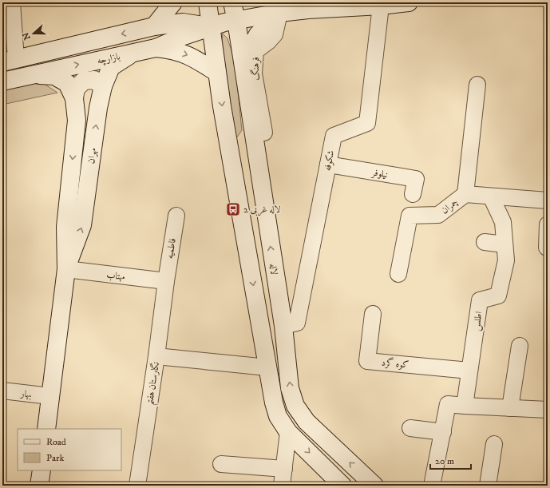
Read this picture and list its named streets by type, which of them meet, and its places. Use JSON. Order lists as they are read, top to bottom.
{
  "streets": {
    "main road": ["بازارچه", "مهران", "لاله"],
    "street": [
      "فرهنگ",
      "شکوفه",
      "نیلوفر",
      "چمران",
      "فاطمیه",
      "مهتاب",
      "اطلس",
      "کوه گرد",
      "نگارستان هفتم",
      "بهار"
    ]
  },
  "crossings": [
    ["بازارچه", "فرهنگ"],
    ["بازارچه", "مهران"],
    ["بازارچه", "شکوفه"],
    ["بازارچه", "لاله"],
    ["فرهنگ", "لاله"],
    ["مهران", "مهتاب"],
    ["مهران", "بهار"],
    ["شکوفه", "نیلوفر"],
    ["شکوفه", "لاله"],
    ["چمران", "اطلس"],
    ["فاطمیه", "مهتاب"],
    ["فاطمیه", "نگارستان هفتم"],
    ["مهتاب", "نگارستان هفتم"],
    ["اطلس", "کوه گرد"]
  ],
  "places": {
    "bus stop": ["لاله غربی 2"]
  },
  "legend": ["Road", "Park"],
  "scale_bar": "20 m",
  "north": "left"
}
